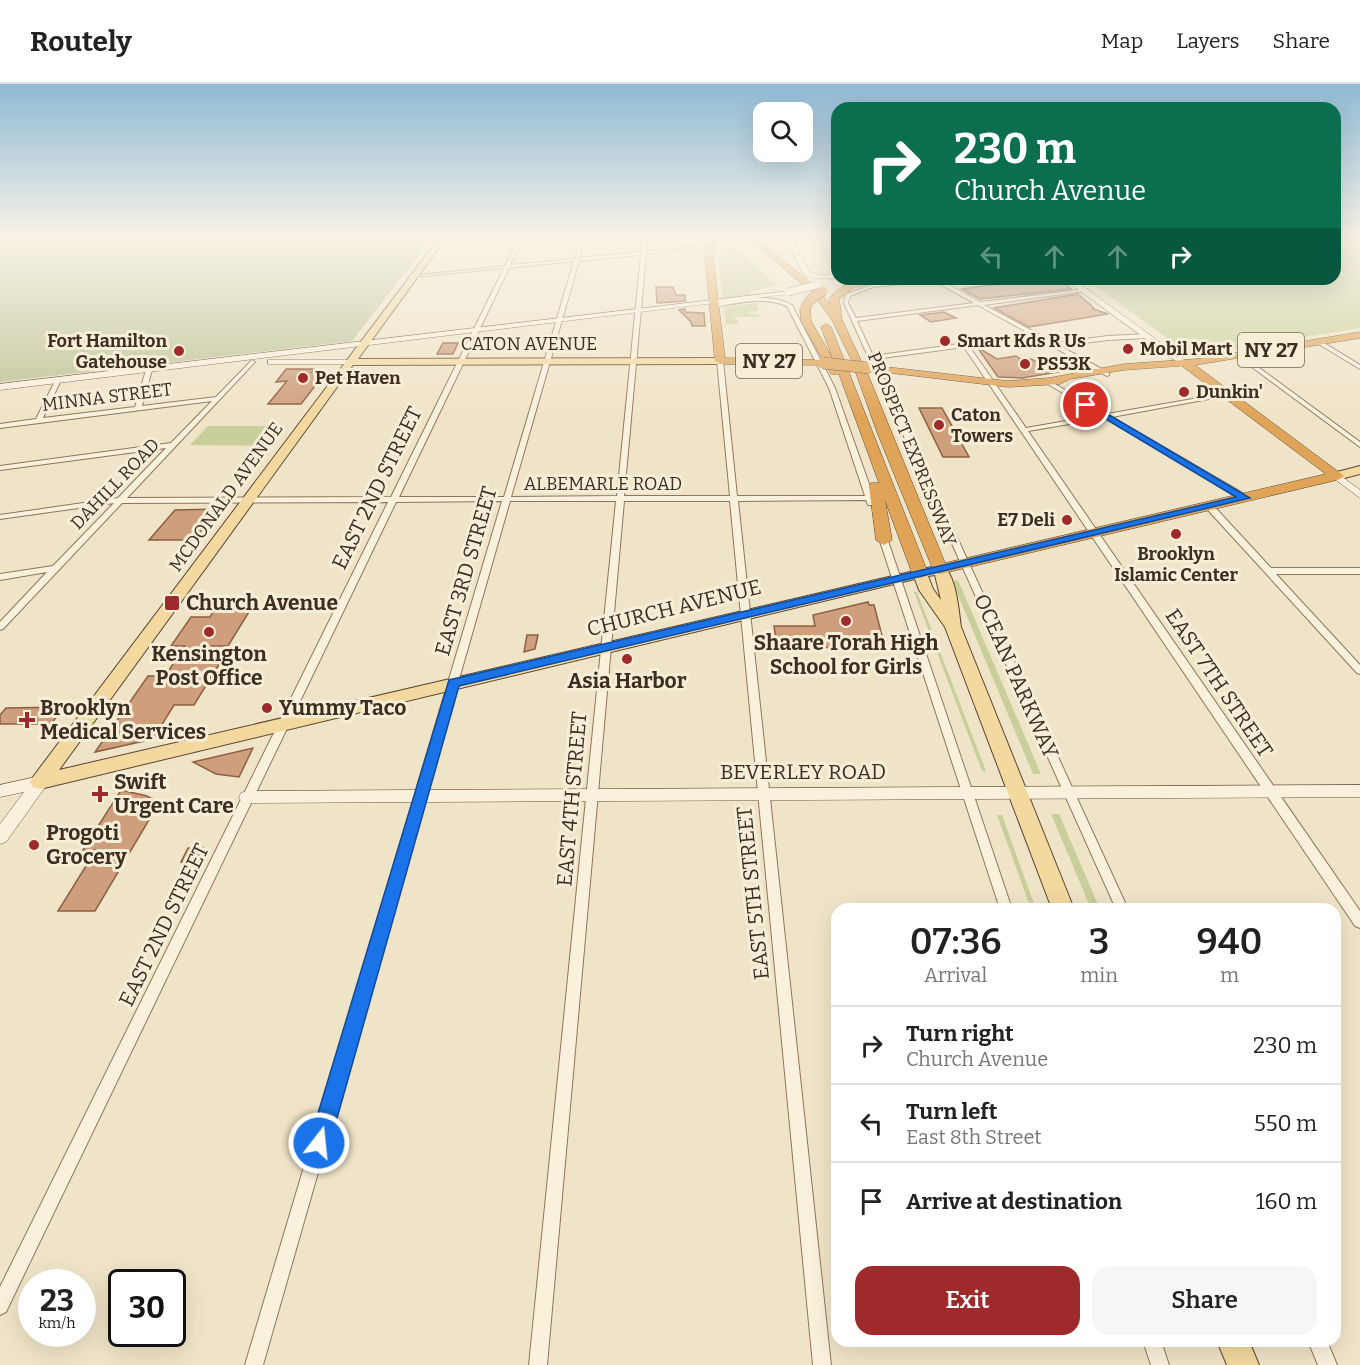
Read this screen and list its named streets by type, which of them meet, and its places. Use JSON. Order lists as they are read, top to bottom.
{
  "streets": {
    "highway": [
      "CATON AVENUE",
      "NY 27",
      "PROSPECT EXPRESSWAY",
      "CHURCH AVENUE",
      "EAST 5TH STREET"
    ],
    "main road": ["MCDONALD AVENUE", "OCEAN PARKWAY", "BEVERLEY ROAD"],
    "street": [
      "MINNA STREET",
      "DAHILL ROAD",
      "ALBEMARLE ROAD",
      "EAST 2ND STREET",
      "EAST 3RD STREET",
      "EAST 7TH STREET",
      "EAST 4TH STREET"
    ]
  },
  "crossings": [
    ["CATON AVENUE", "NY 27"],
    ["CATON AVENUE", "DAHILL ROAD"],
    ["CATON AVENUE", "EAST 2ND STREET"],
    ["CATON AVENUE", "MCDONALD AVENUE"],
    ["CATON AVENUE", "EAST 3RD STREET"],
    ["CATON AVENUE", "OCEAN PARKWAY"],
    ["CATON AVENUE", "EAST 7TH STREET"],
    ["CATON AVENUE", "EAST 4TH STREET"],
    ["CATON AVENUE", "EAST 5TH STREET"],
    ["NY 27", "CHURCH AVENUE"],
    ["MINNA STREET", "DAHILL ROAD"],
    ["PROSPECT EXPRESSWAY", "CHURCH AVENUE"],
    ["PROSPECT EXPRESSWAY", "OCEAN PARKWAY"],
    ["DAHILL ROAD", "ALBEMARLE ROAD"],
    ["ALBEMARLE ROAD", "EAST 2ND STREET"],
    ["ALBEMARLE ROAD", "MCDONALD AVENUE"],
    ["ALBEMARLE ROAD", "EAST 3RD STREET"],
    ["ALBEMARLE ROAD", "EAST 4TH STREET"],
    ["ALBEMARLE ROAD", "EAST 5TH STREET"],
    ["EAST 2ND STREET", "CHURCH AVENUE"],
    ["EAST 2ND STREET", "BEVERLEY ROAD"],
    ["MCDONALD AVENUE", "CHURCH AVENUE"],
    ["EAST 3RD STREET", "CHURCH AVENUE"],
    ["EAST 3RD STREET", "BEVERLEY ROAD"],
    ["CHURCH AVENUE", "OCEAN PARKWAY"],
    ["CHURCH AVENUE", "EAST 7TH STREET"],
    ["CHURCH AVENUE", "EAST 4TH STREET"],
    ["CHURCH AVENUE", "EAST 5TH STREET"],
    ["OCEAN PARKWAY", "BEVERLEY ROAD"],
    ["EAST 7TH STREET", "BEVERLEY ROAD"],
    ["BEVERLEY ROAD", "EAST 4TH STREET"],
    ["BEVERLEY ROAD", "EAST 5TH STREET"]
  ],
  "places": {
    "other": [
      "Smart Kds R Us",
      "Mobil Mart",
      "Fort Hamilton Gatehouse",
      "PS53K",
      "Pet Haven",
      "Dunkin'",
      "Caton Towers",
      "E7 Deli",
      "Brooklyn Islamic Center",
      "Shaare Torah High School for Girls",
      "Kensington Post Office",
      "Asia Harbor",
      "Yummy Taco",
      "Progoti Grocery"
    ],
    "transit": ["Church Avenue"],
    "health": ["Brooklyn Medical Services", "Swift Urgent Care"]
  },
  "page": {
    "header": "Routely",
    "nav": ["Map", "Layers", "Share"],
    "turn": ["230 m", "Church Avenue"],
    "eta": [
      "07:36",
      "Arrival",
      "3",
      "min",
      "940",
      "m"
    ],
    "list": [
      {
        "name": "Turn right",
        "note": "Church Avenue",
        "value": "230 m"
      },
      {
        "name": "Turn left",
        "note": "East 8th Street",
        "value": "550 m"
      },
      {
        "name": "Arrive at destination",
        "value": "160 m"
      }
    ],
    "buttons": ["Exit", "Share"],
    "speed": "23 km/h",
    "limit": "30"
  }
}
